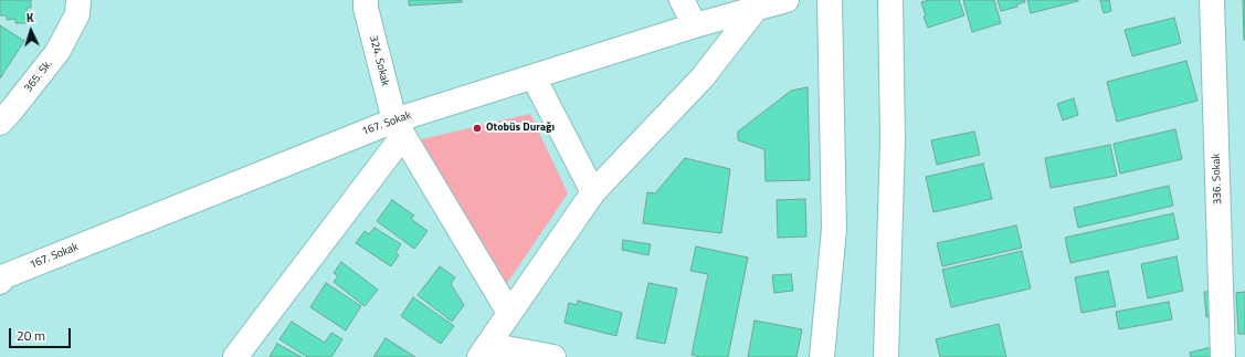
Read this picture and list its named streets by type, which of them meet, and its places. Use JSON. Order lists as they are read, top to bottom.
{
  "streets": {
    "street": [
      "324. Sokak",
      "365. Sk.",
      "167. Sokak",
      "336. Sokak"
    ]
  },
  "crossings": [
    ["324. Sokak", "167. Sokak"]
  ],
  "places": ["Otobüs Durağı"],
  "scale_bar": "20 m",
  "north": "top"
}
